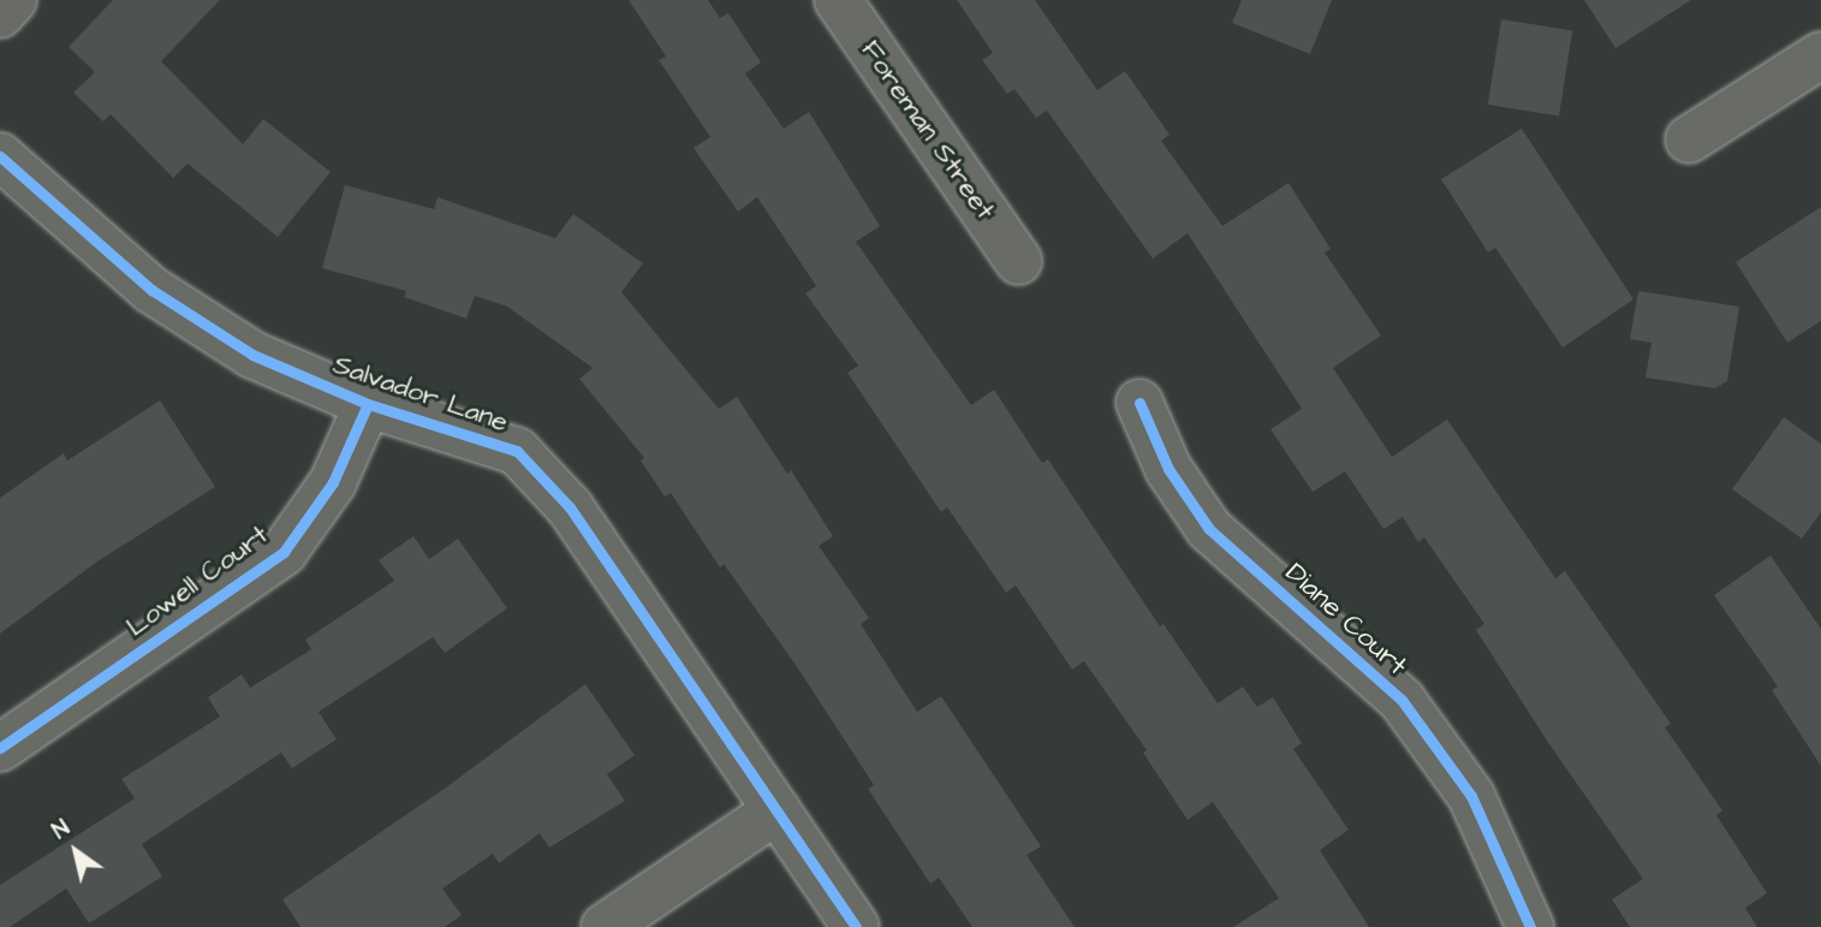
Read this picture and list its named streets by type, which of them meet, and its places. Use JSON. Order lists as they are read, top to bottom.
{
  "streets": {
    "street": [
      "Foreman Street",
      "Salvador Lane",
      "Lowell Court",
      "Diane Court"
    ]
  },
  "crossings": [
    ["Salvador Lane", "Lowell Court"]
  ],
  "north": "top left"
}
